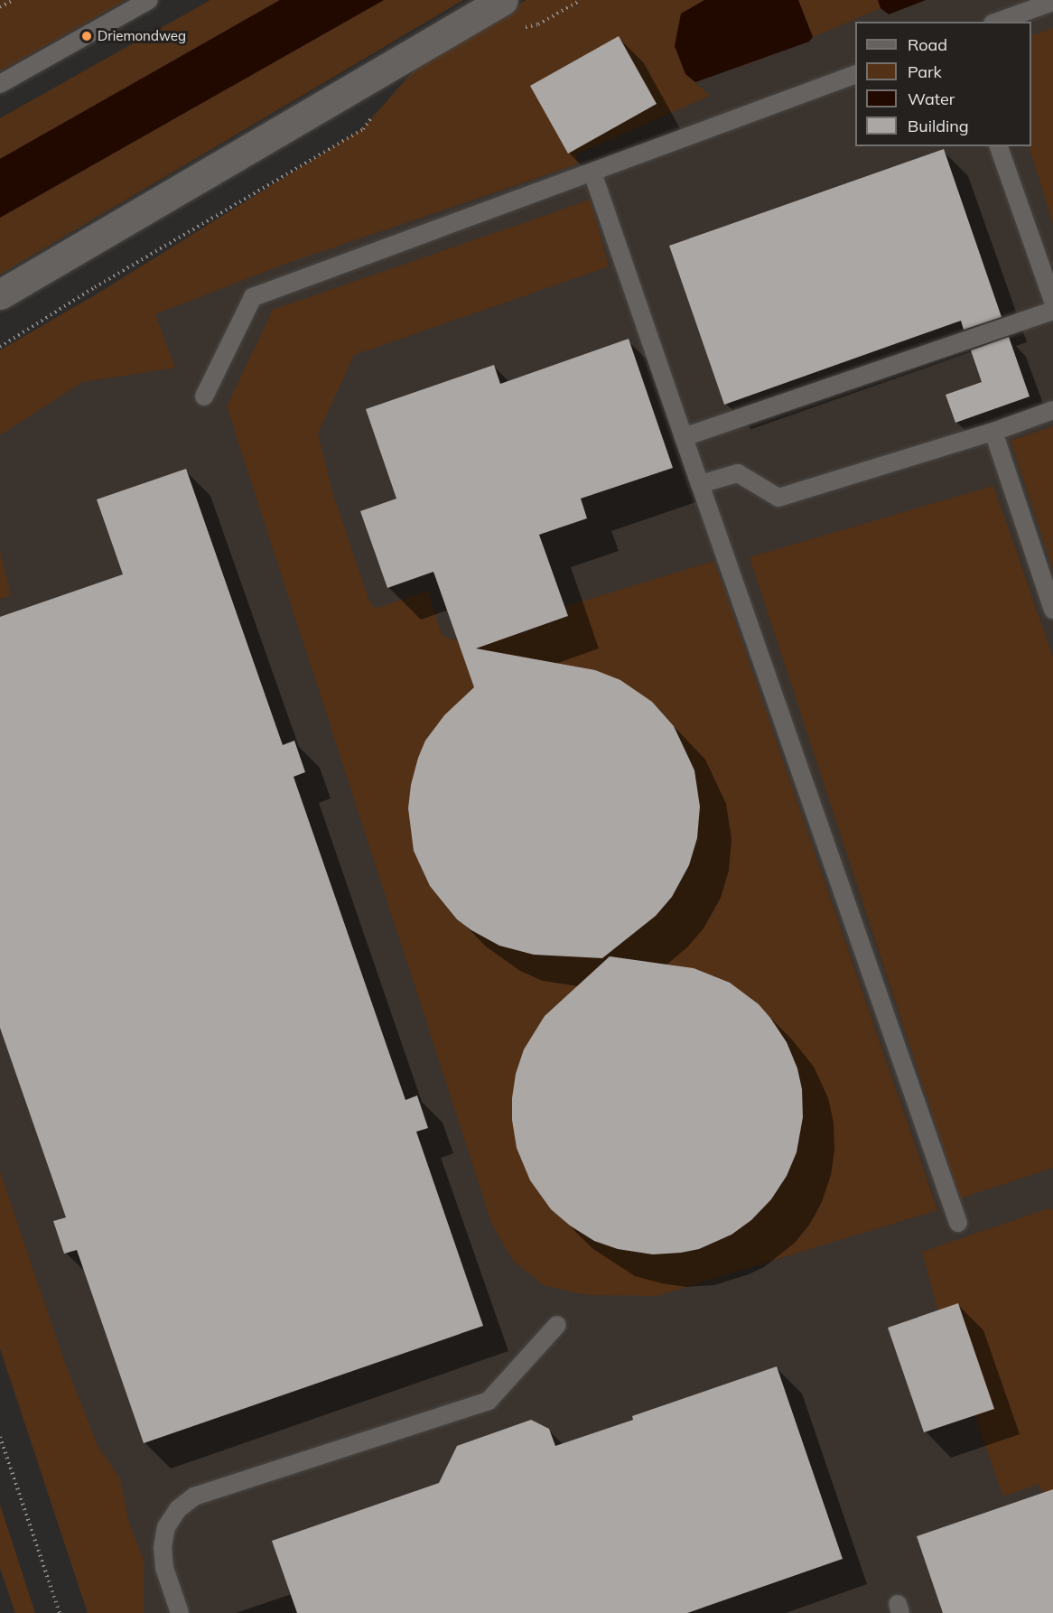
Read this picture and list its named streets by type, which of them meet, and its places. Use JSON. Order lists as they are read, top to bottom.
{
  "places": ["Driemondweg"],
  "legend": [
    "Road",
    "Park",
    "Water",
    "Building"
  ]
}
